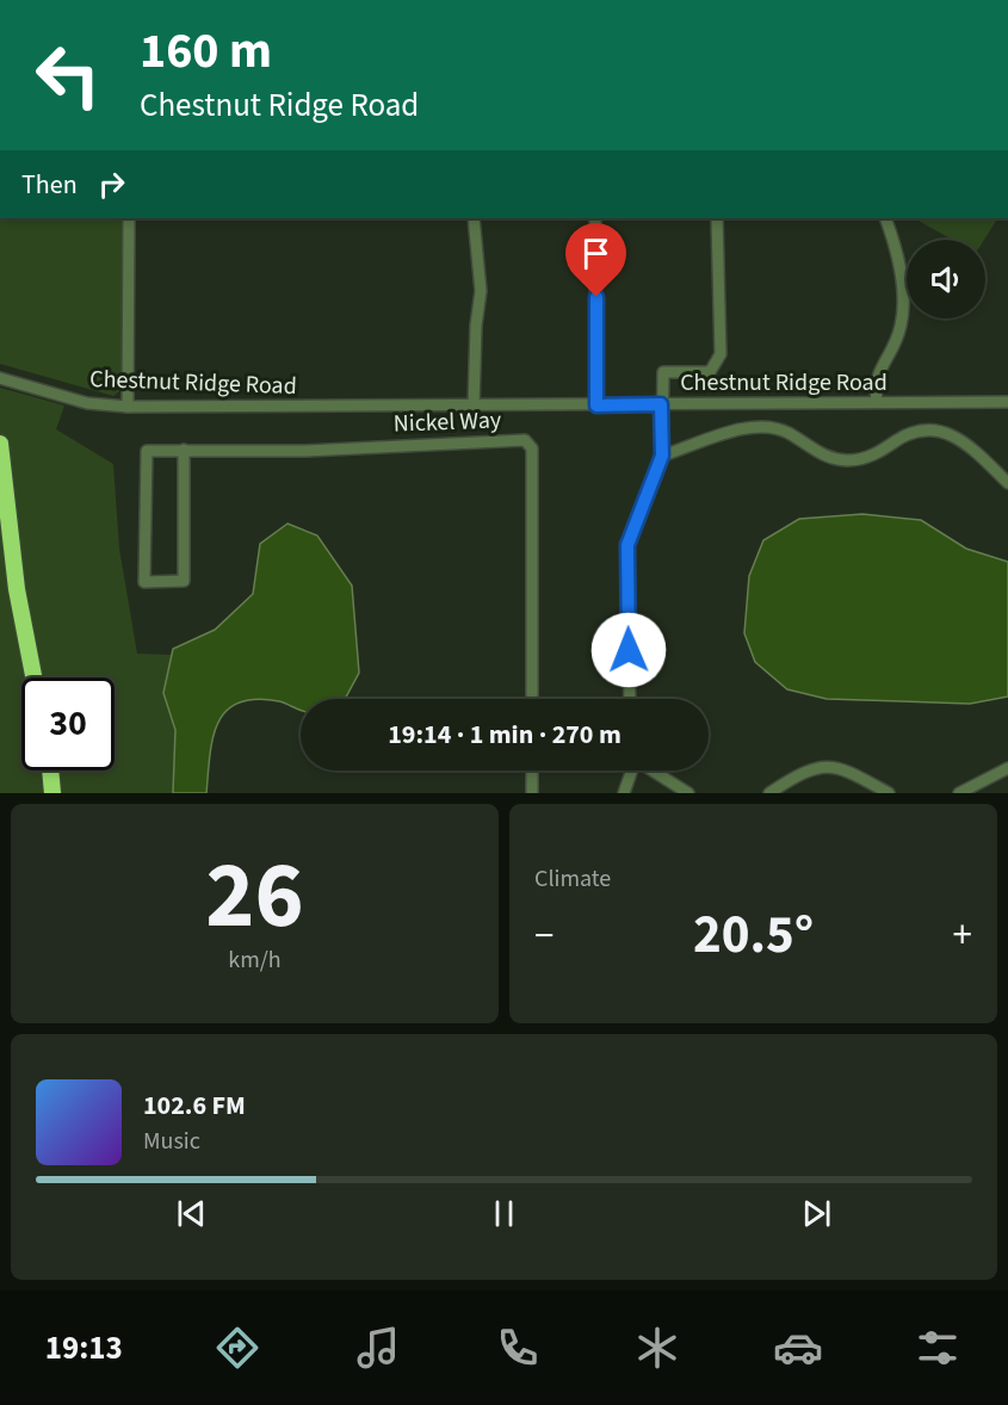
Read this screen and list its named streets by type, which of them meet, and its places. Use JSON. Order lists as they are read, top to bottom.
{
  "streets": {
    "street": ["Chestnut Ridge Road", "Nickel Way"]
  },
  "page": {
    "turn": ["160 m", "Chestnut Ridge Road"],
    "then": "Then",
    "limit": "30",
    "trip": "19:14 · 1 min · 270 m",
    "tile": [
      ["26", "km/h"],
      "Climate"
    ],
    "heat": ["−", "20.5°", "+"],
    "song": ["102.6 FM", "Music"],
    "tabs": "19:13"
  }
}
